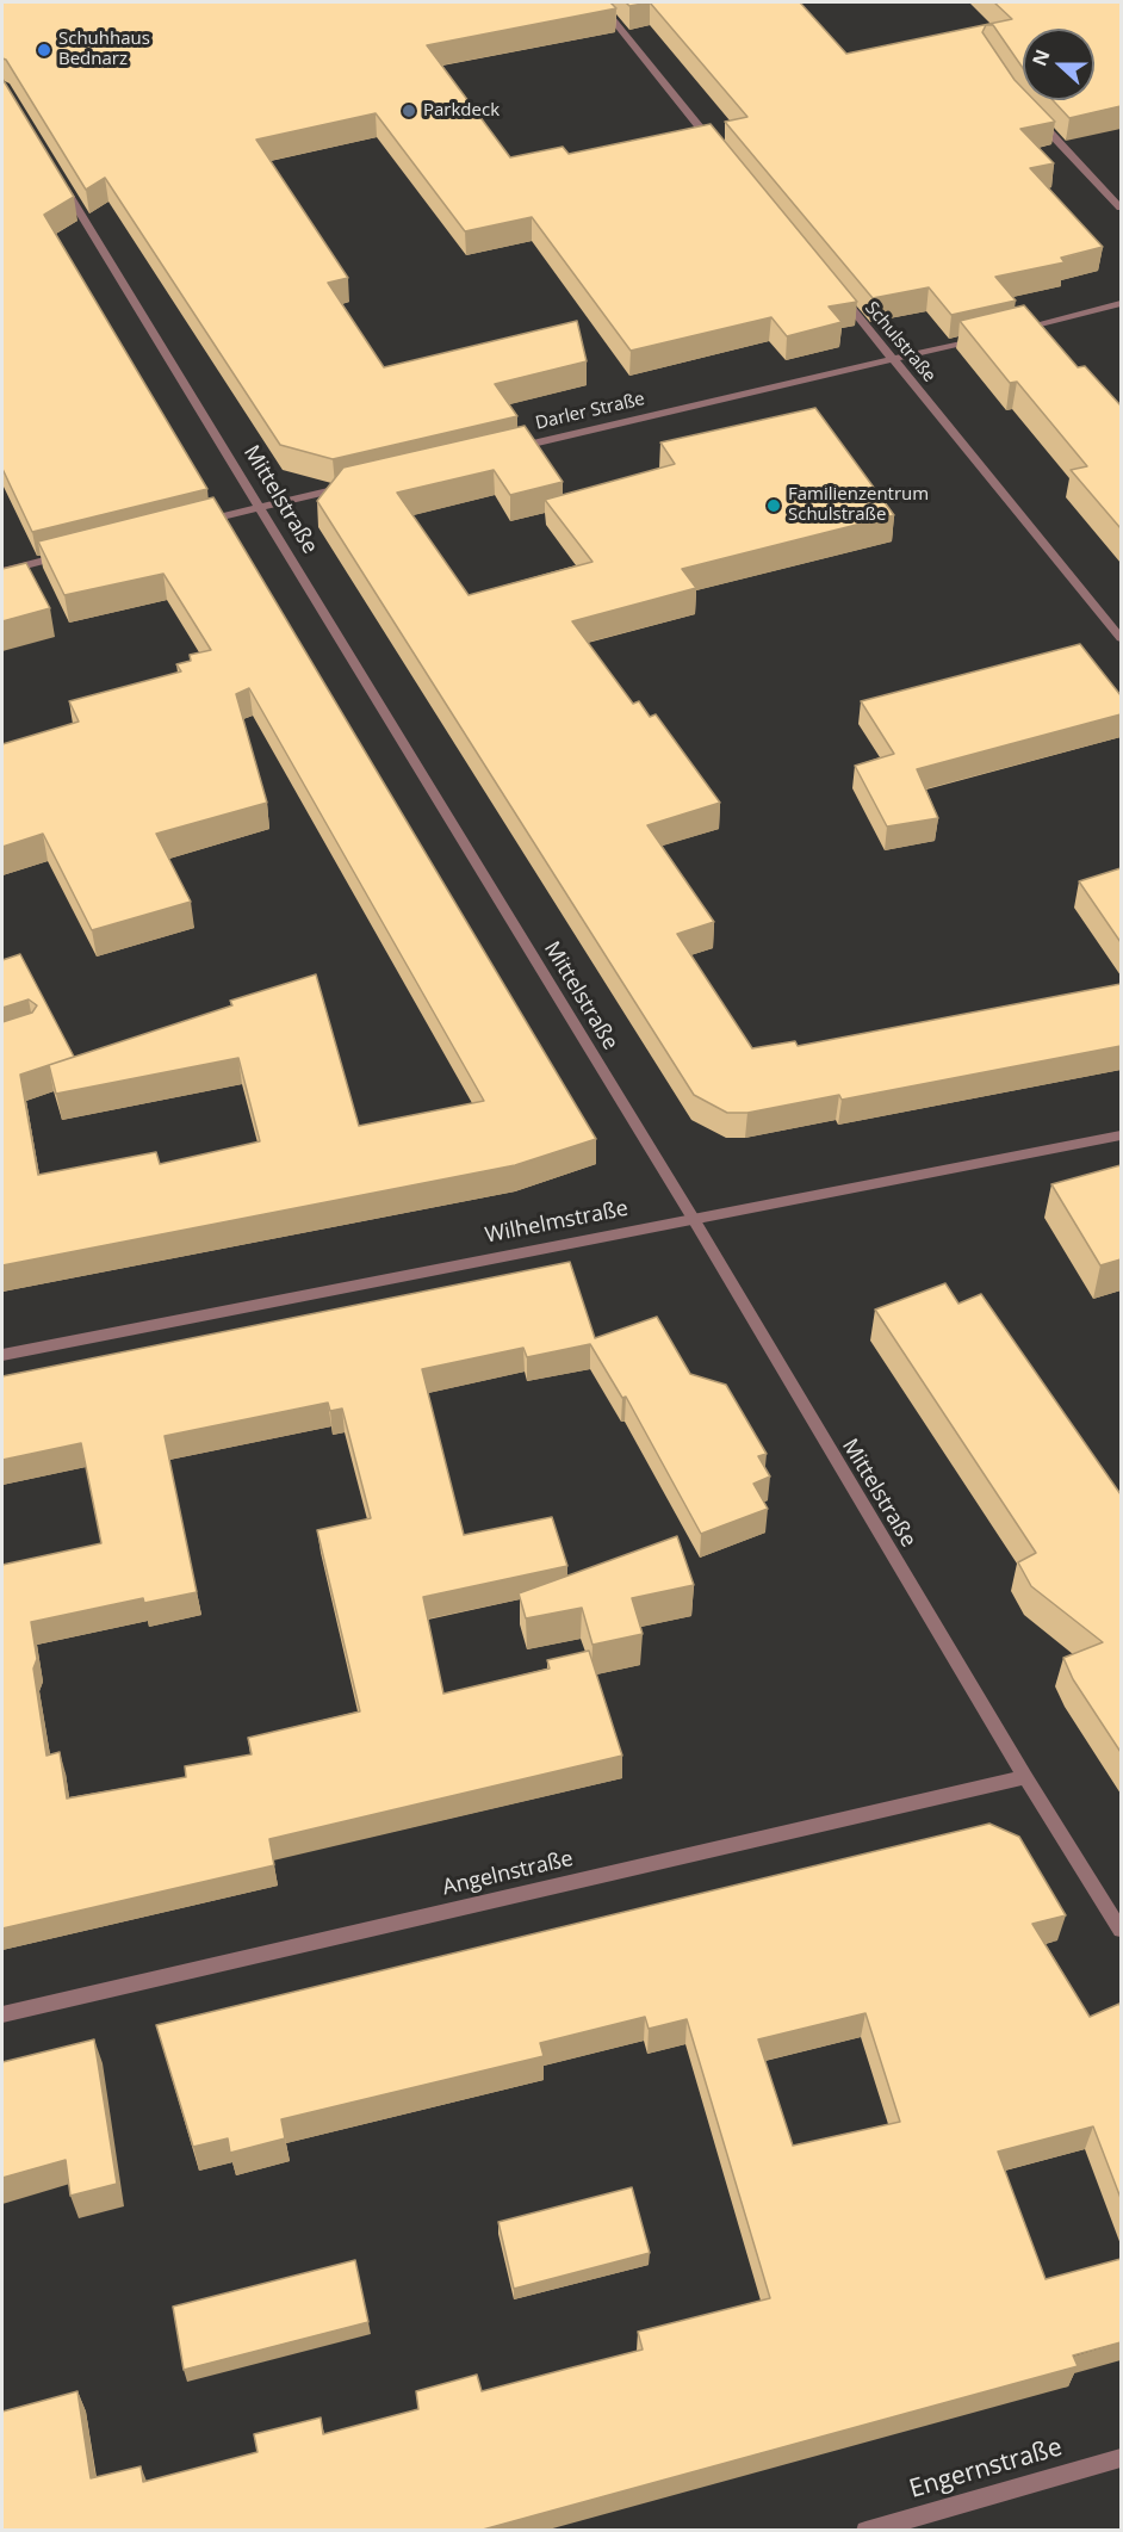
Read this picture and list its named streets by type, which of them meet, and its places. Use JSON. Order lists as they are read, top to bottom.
{
  "streets": {
    "street": [
      "Schulstraße",
      "Darler Straße",
      "Mittelstraße",
      "Wilhelmstraße",
      "Angelnstraße",
      "Engernstraße"
    ]
  },
  "crossings": [
    ["Schulstraße", "Darler Straße"],
    ["Mittelstraße", "Wilhelmstraße"],
    ["Mittelstraße", "Angelnstraße"]
  ],
  "places": ["Schuhhaus Bednarz", "Parkdeck", "Familienzentrum Schulstraße"],
  "north": "left"
}
